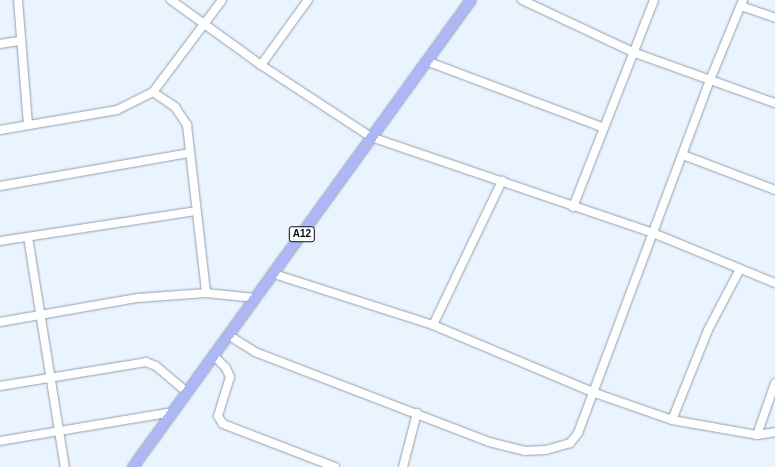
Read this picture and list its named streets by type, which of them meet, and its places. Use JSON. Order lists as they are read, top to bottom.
{
  "streets": {
    "main road": ["A12"]
  }
}
